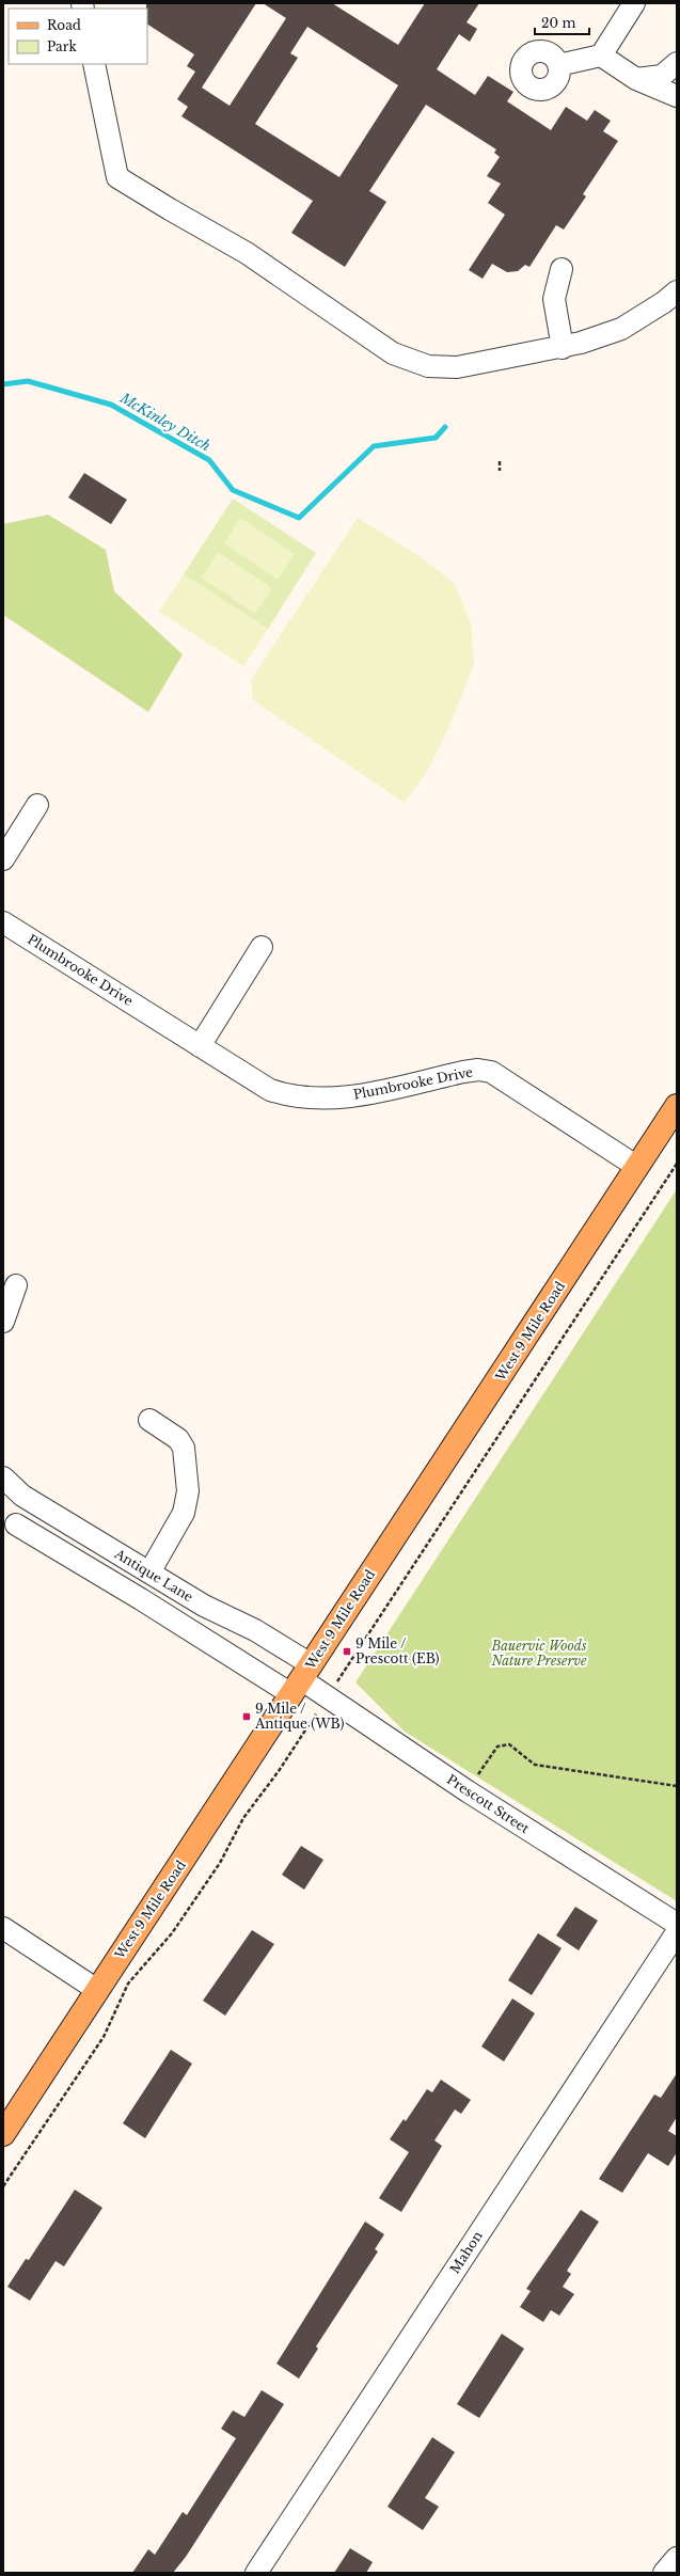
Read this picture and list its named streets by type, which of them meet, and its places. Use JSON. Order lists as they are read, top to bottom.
{
  "streets": {
    "main road": ["West 9 Mile Road"],
    "street": [
      "Plumbrooke Drive",
      "Antique Lane",
      "Prescott Street",
      "Mahon"
    ]
  },
  "crossings": [
    ["Plumbrooke Drive", "West 9 Mile Road"],
    ["West 9 Mile Road", "Antique Lane"],
    ["West 9 Mile Road", "Prescott Street"],
    ["Antique Lane", "Prescott Street"]
  ],
  "water": ["McKinley Ditch"],
  "parks": ["Bauervic Woods Nature Preserve"],
  "places": {
    "transit": ["9 Mile / Prescott (EB)", "9 Mile / Antique (WB)"]
  },
  "legend": ["Road", "Park"],
  "scale_bar": "20 m"
}
